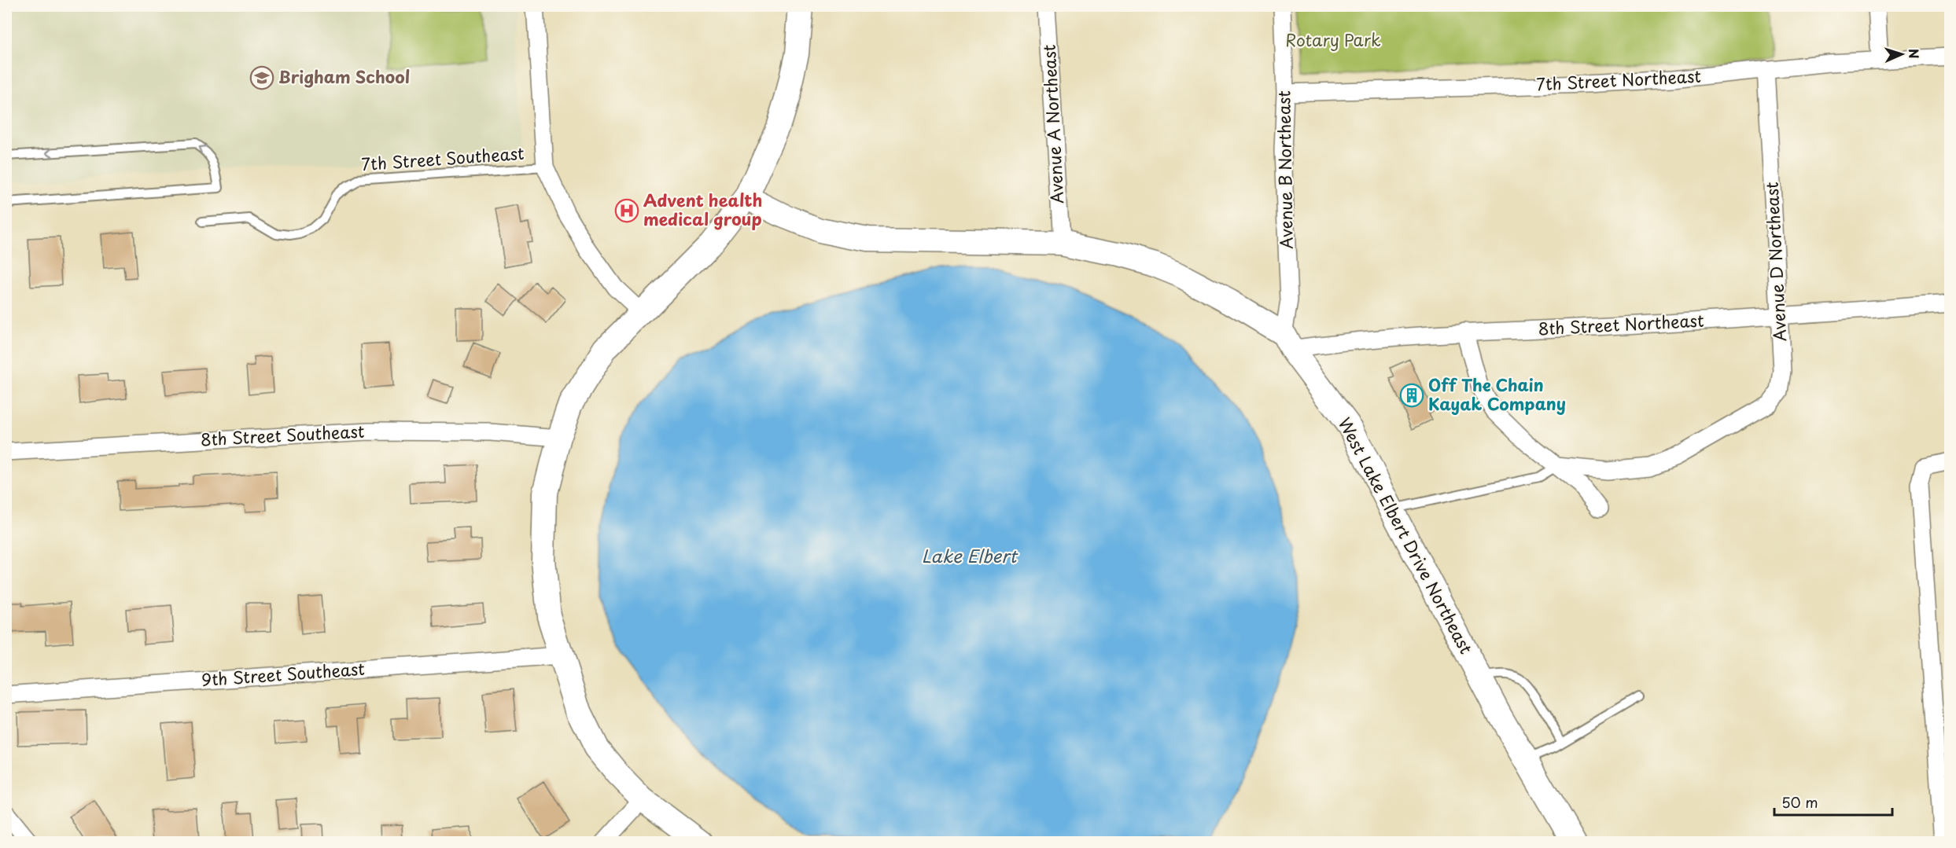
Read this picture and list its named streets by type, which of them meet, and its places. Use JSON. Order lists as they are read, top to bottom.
{
  "streets": {
    "street": [
      "7th Street Northeast",
      "Avenue A Northeast",
      "Avenue B Northeast",
      "Avenue D Northeast",
      "8th Street Northeast",
      "8th Street Southeast",
      "West Lake Elbert Drive Northeast",
      "9th Street Southeast"
    ],
    "lane": ["7th Street Southeast"]
  },
  "crossings": [
    ["7th Street Northeast", "Avenue B Northeast"],
    ["7th Street Northeast", "Avenue D Northeast"],
    ["Avenue A Northeast", "West Lake Elbert Drive Northeast"],
    ["Avenue B Northeast", "8th Street Northeast"],
    ["Avenue B Northeast", "West Lake Elbert Drive Northeast"],
    ["Avenue D Northeast", "8th Street Northeast"],
    ["8th Street Northeast", "West Lake Elbert Drive Northeast"]
  ],
  "water": ["Lake Elbert"],
  "parks": ["Rotary Park"],
  "places": {
    "school or university": ["Brigham School"],
    "hospital": ["Advent health medical group"],
    "building": ["Off The Chain Kayak Company"]
  },
  "scale_bar": "50 m",
  "north": "right"
}
